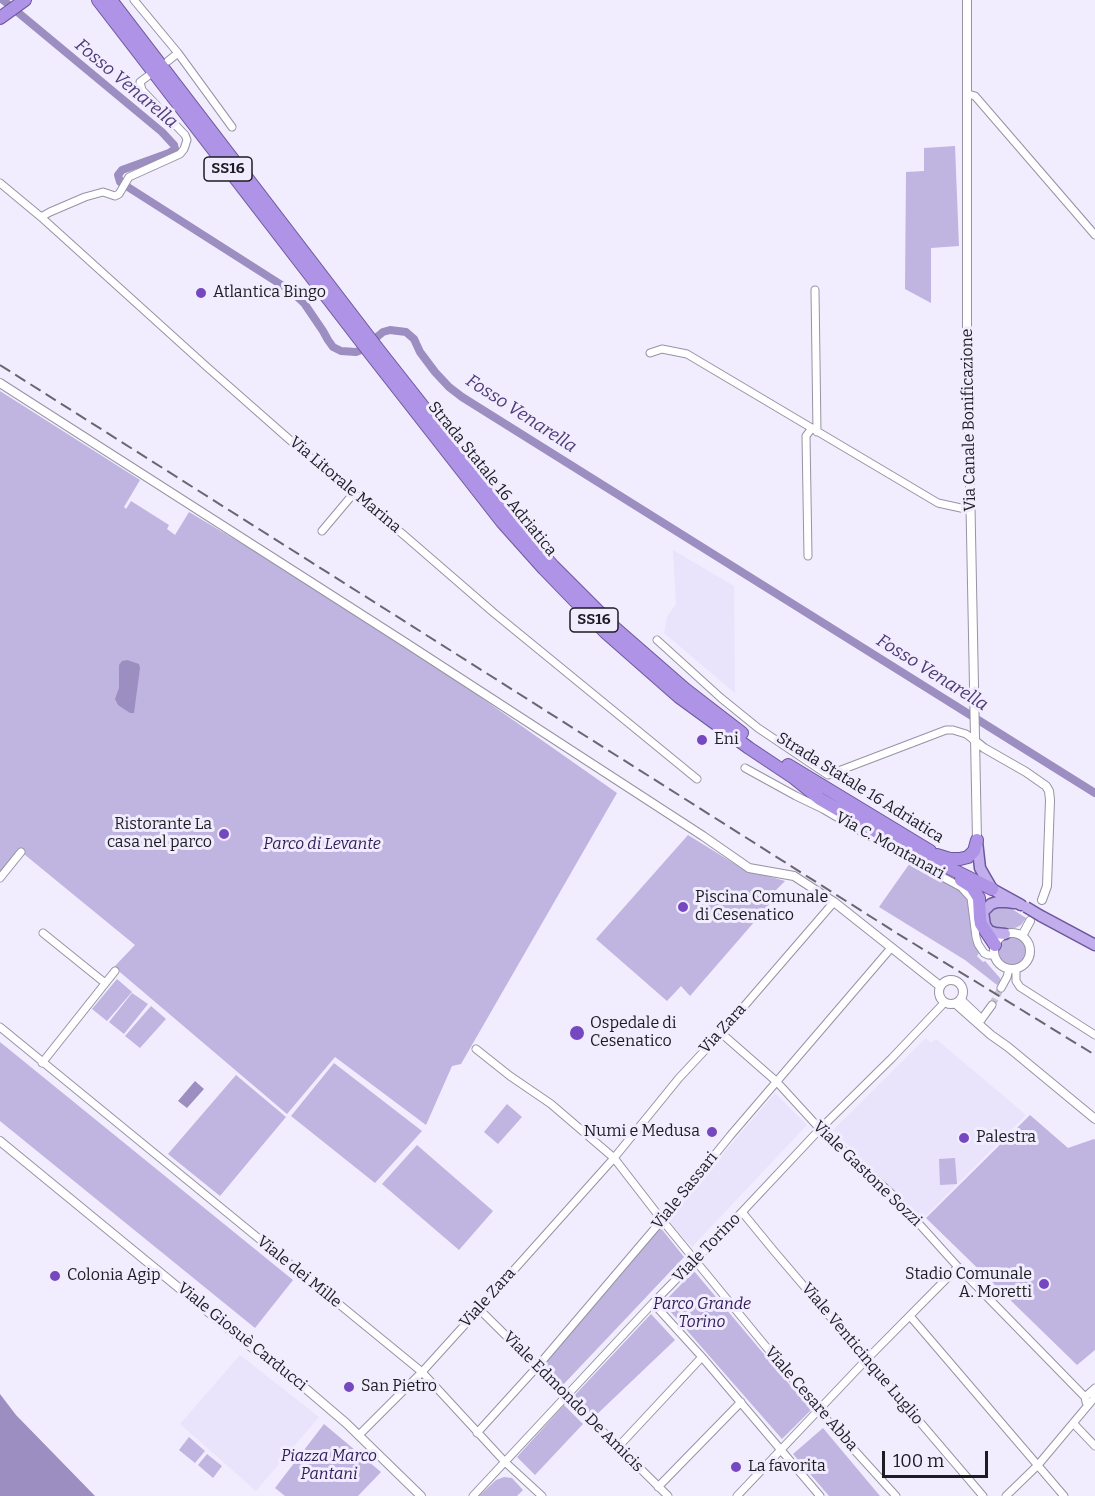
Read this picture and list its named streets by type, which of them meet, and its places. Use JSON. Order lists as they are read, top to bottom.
{
  "streets": {
    "highway": ["SS16", "Strada Statale 16 Adriatica"],
    "street": [
      "Via Canale Bonificazione",
      "Via Litorale Marina",
      "Via C. Montanari",
      "Via Zara",
      "Viale Gastone Sozzi",
      "Viale Sassari",
      "Viale Torino",
      "Viale dei Mille",
      "Viale Zara",
      "Viale Giosuè Carducci",
      "Viale Venticinque Luglio",
      "Viale Cesare Abba",
      "Viale Edmondo De Amicis"
    ]
  },
  "crossings": [
    ["Via Zara", "Viale Gastone Sozzi"],
    ["Via Zara", "Viale Zara"],
    ["Via Zara", "Viale Cesare Abba"],
    ["Viale Gastone Sozzi", "Viale Sassari"],
    ["Viale Gastone Sozzi", "Viale Torino"],
    ["Viale Sassari", "Viale dei Mille"],
    ["Viale Sassari", "Viale Cesare Abba"],
    ["Viale Sassari", "Viale Edmondo De Amicis"],
    ["Viale Torino", "Viale dei Mille"],
    ["Viale Torino", "Viale Venticinque Luglio"],
    ["Viale Torino", "Viale Cesare Abba"],
    ["Viale Torino", "Viale Edmondo De Amicis"],
    ["Viale dei Mille", "Viale Zara"],
    ["Viale Zara", "Viale Giosuè Carducci"],
    ["Viale Zara", "Viale Cesare Abba"],
    ["Viale Zara", "Viale Edmondo De Amicis"]
  ],
  "water": ["Fosso Venarella"],
  "parks": ["Parco di Levante", "Parco Grande Torino", "Piazza Marco Pantani"],
  "places": [
    "Atlantica Bingo",
    "Eni",
    "Ristorante La casa nel parco",
    "Piscina Comunale di Cesenatico",
    "Ospedale di Cesenatico",
    "Numi e Medusa",
    "Palestra",
    "Colonia Agip",
    "Stadio Comunale A. Moretti",
    "San Pietro",
    "La favorita"
  ],
  "scale_bar": "100 m"
}
